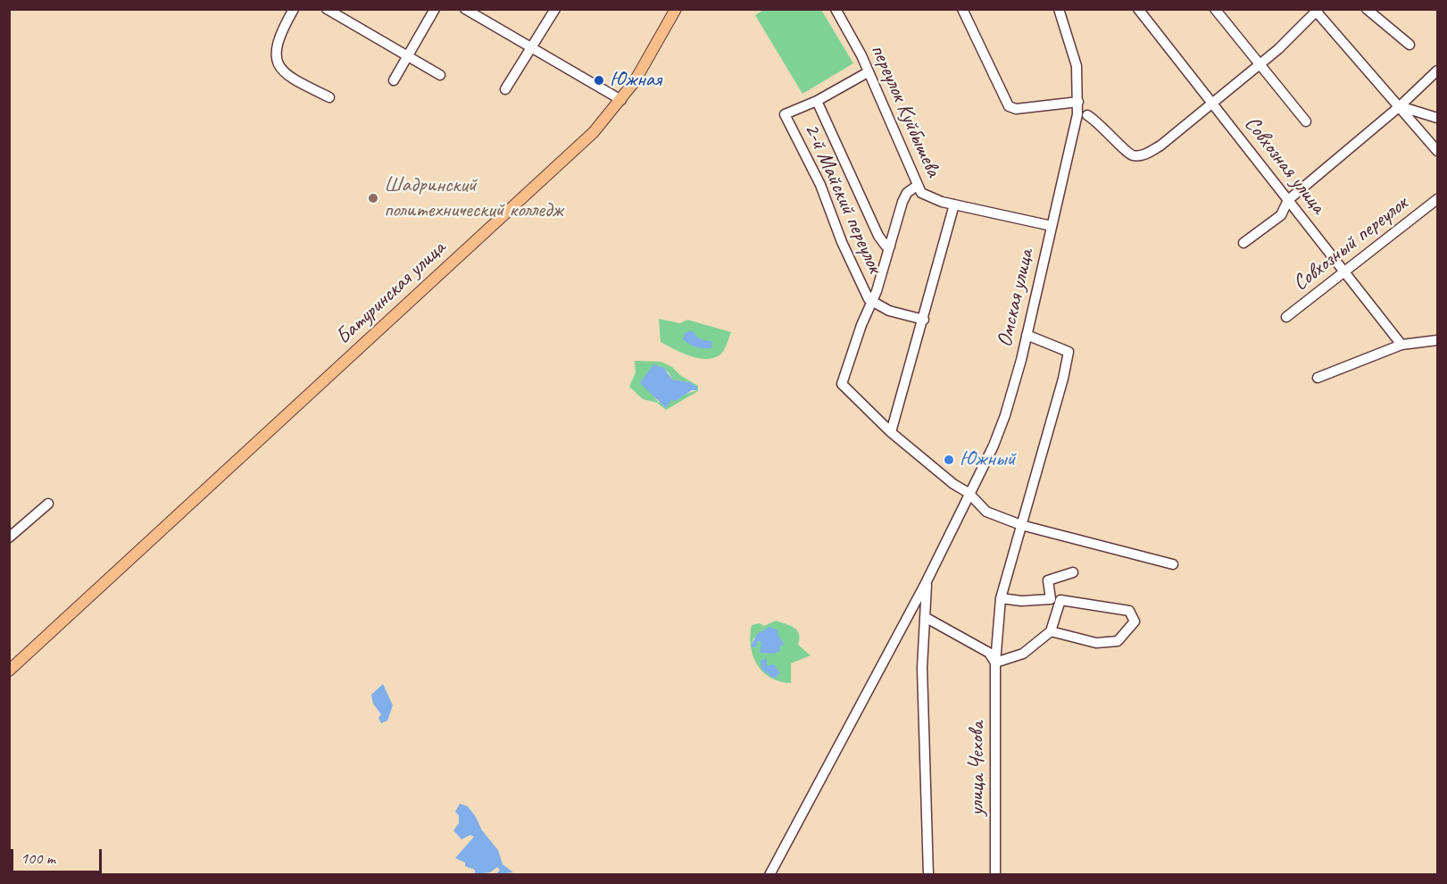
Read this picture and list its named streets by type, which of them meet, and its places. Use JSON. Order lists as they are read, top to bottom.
{
  "streets": {
    "main road": ["Батуринская улица"],
    "street": [
      "переулок Куйбышева",
      "Совхозная улица",
      "2-й Майский переулок",
      "Совхозный переулок",
      "Омская улица",
      "улица Чехова"
    ]
  },
  "crossings": [
    ["переулок Куйбышева", "2-й Майский переулок"],
    ["переулок Куйбышева", "Омская улица"],
    ["Совхозная улица", "Совхозный переулок"],
    ["Омская улица", "улица Чехова"]
  ],
  "places": ["Южная", "Шадринский политехнический колледж", "Южный"],
  "scale_bar": "100 m"
}
